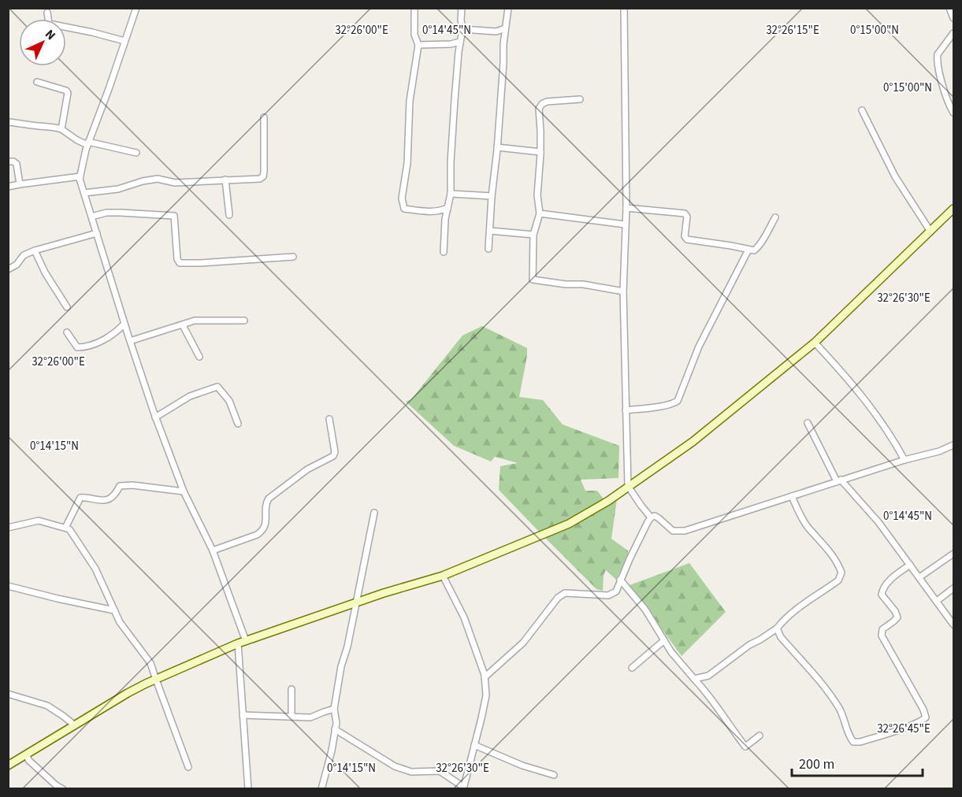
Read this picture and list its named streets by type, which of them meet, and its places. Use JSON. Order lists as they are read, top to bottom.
{
  "scale_bar": "200 m",
  "north": "top right",
  "coordinates": [
    "0°15'00\"N",
    "32°26'00\"E",
    "0°14'45\"N",
    "32°26'15\"E",
    "32°26'30\"E",
    "0°14'15\"N",
    "32°26'45\"E"
  ]
}
